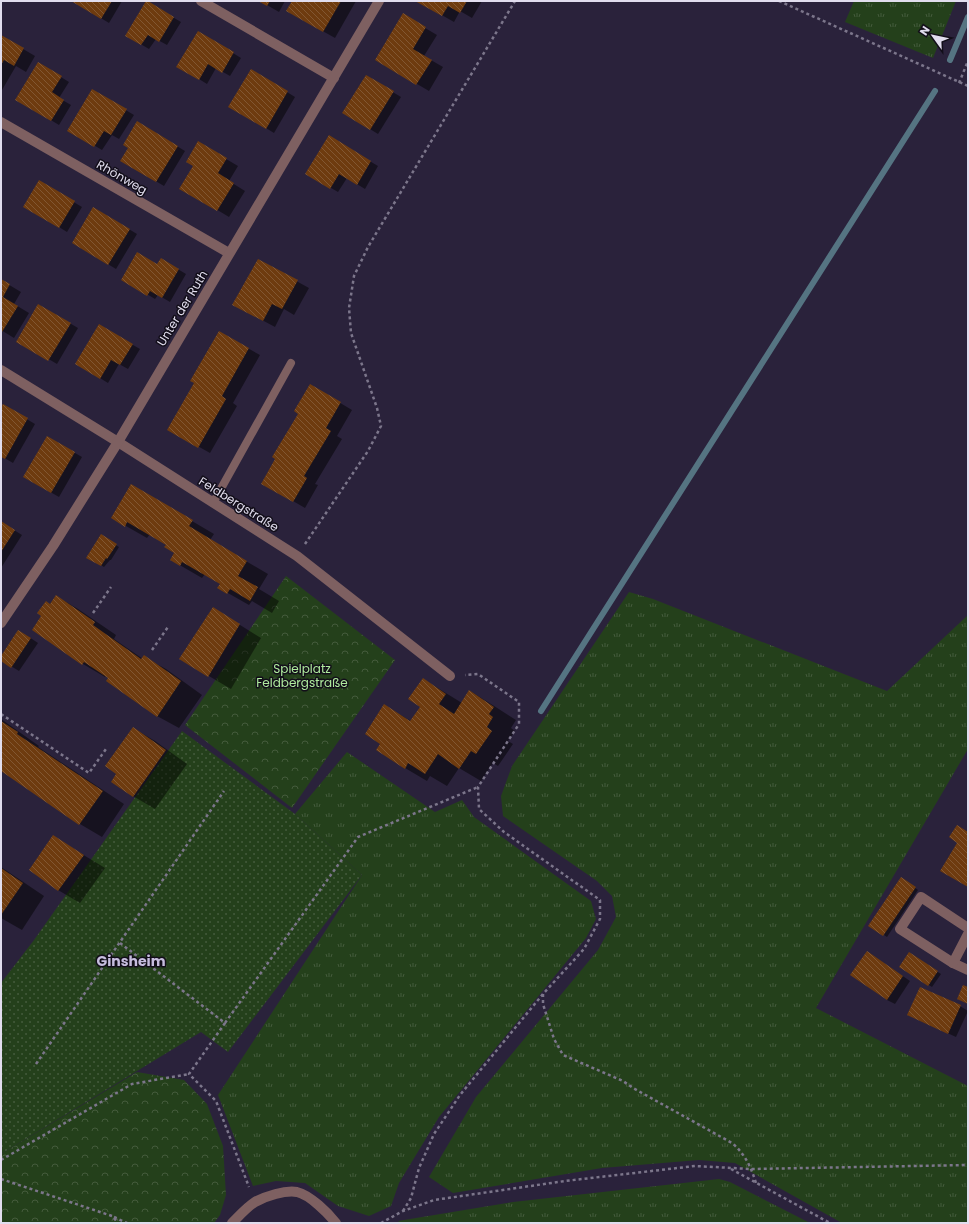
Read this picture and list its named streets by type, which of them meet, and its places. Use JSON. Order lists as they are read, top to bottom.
{
  "streets": {
    "street": ["Rhönweg", "Unter der Ruth", "Feldbergstraße"]
  },
  "crossings": [
    ["Rhönweg", "Unter der Ruth"],
    ["Unter der Ruth", "Feldbergstraße"]
  ],
  "districts": ["Ginsheim"],
  "parks": ["Spielplatz Feldbergstraße"],
  "north": "top left"
}
